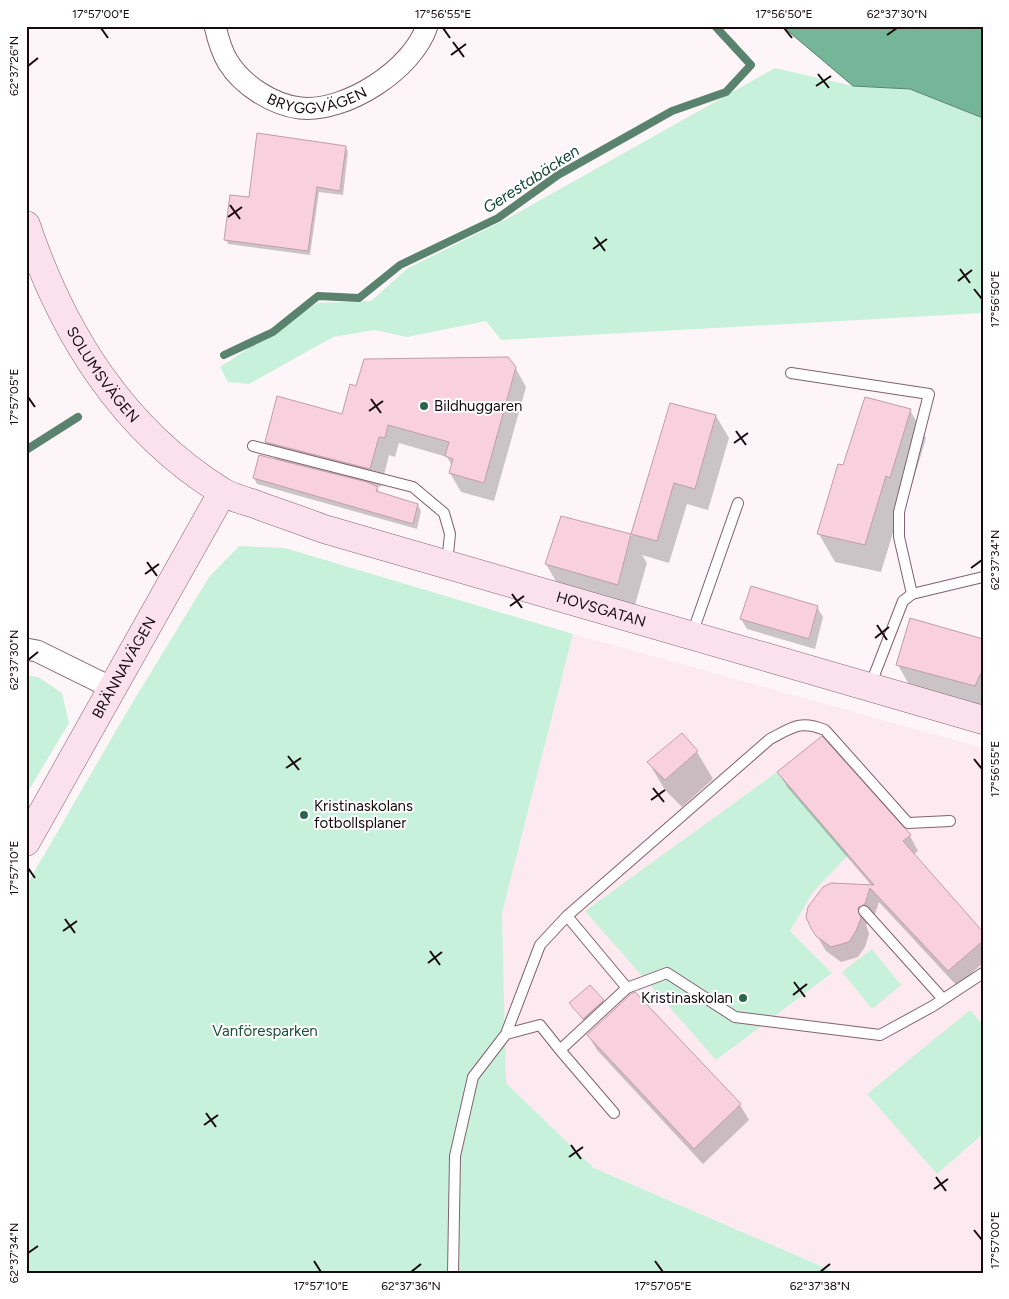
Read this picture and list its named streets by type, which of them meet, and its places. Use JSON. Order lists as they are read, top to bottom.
{
  "streets": {
    "main road": ["SOLUMSVÄGEN", "HOVSGATAN", "BRÄNNAVÄGEN"],
    "street": ["BRYGGVÄGEN"]
  },
  "crossings": [
    ["SOLUMSVÄGEN", "HOVSGATAN"],
    ["SOLUMSVÄGEN", "BRÄNNAVÄGEN"],
    ["HOVSGATAN", "BRÄNNAVÄGEN"]
  ],
  "water": ["Gerestabäcken"],
  "parks": ["Vanföresparken"],
  "places": ["Bildhuggaren", "Kristinaskolans fotbollsplaner", "Kristinaskolan"],
  "coordinates": [
    "17°57'00\"E",
    "17°56'55\"E",
    "17°56'50\"E",
    "62°37'30\"N",
    "62°37'26\"N",
    "17°57'05\"E",
    "62°37'34\"N",
    "17°57'10\"E",
    "62°37'36\"N",
    "62°37'38\"N"
  ]
}
